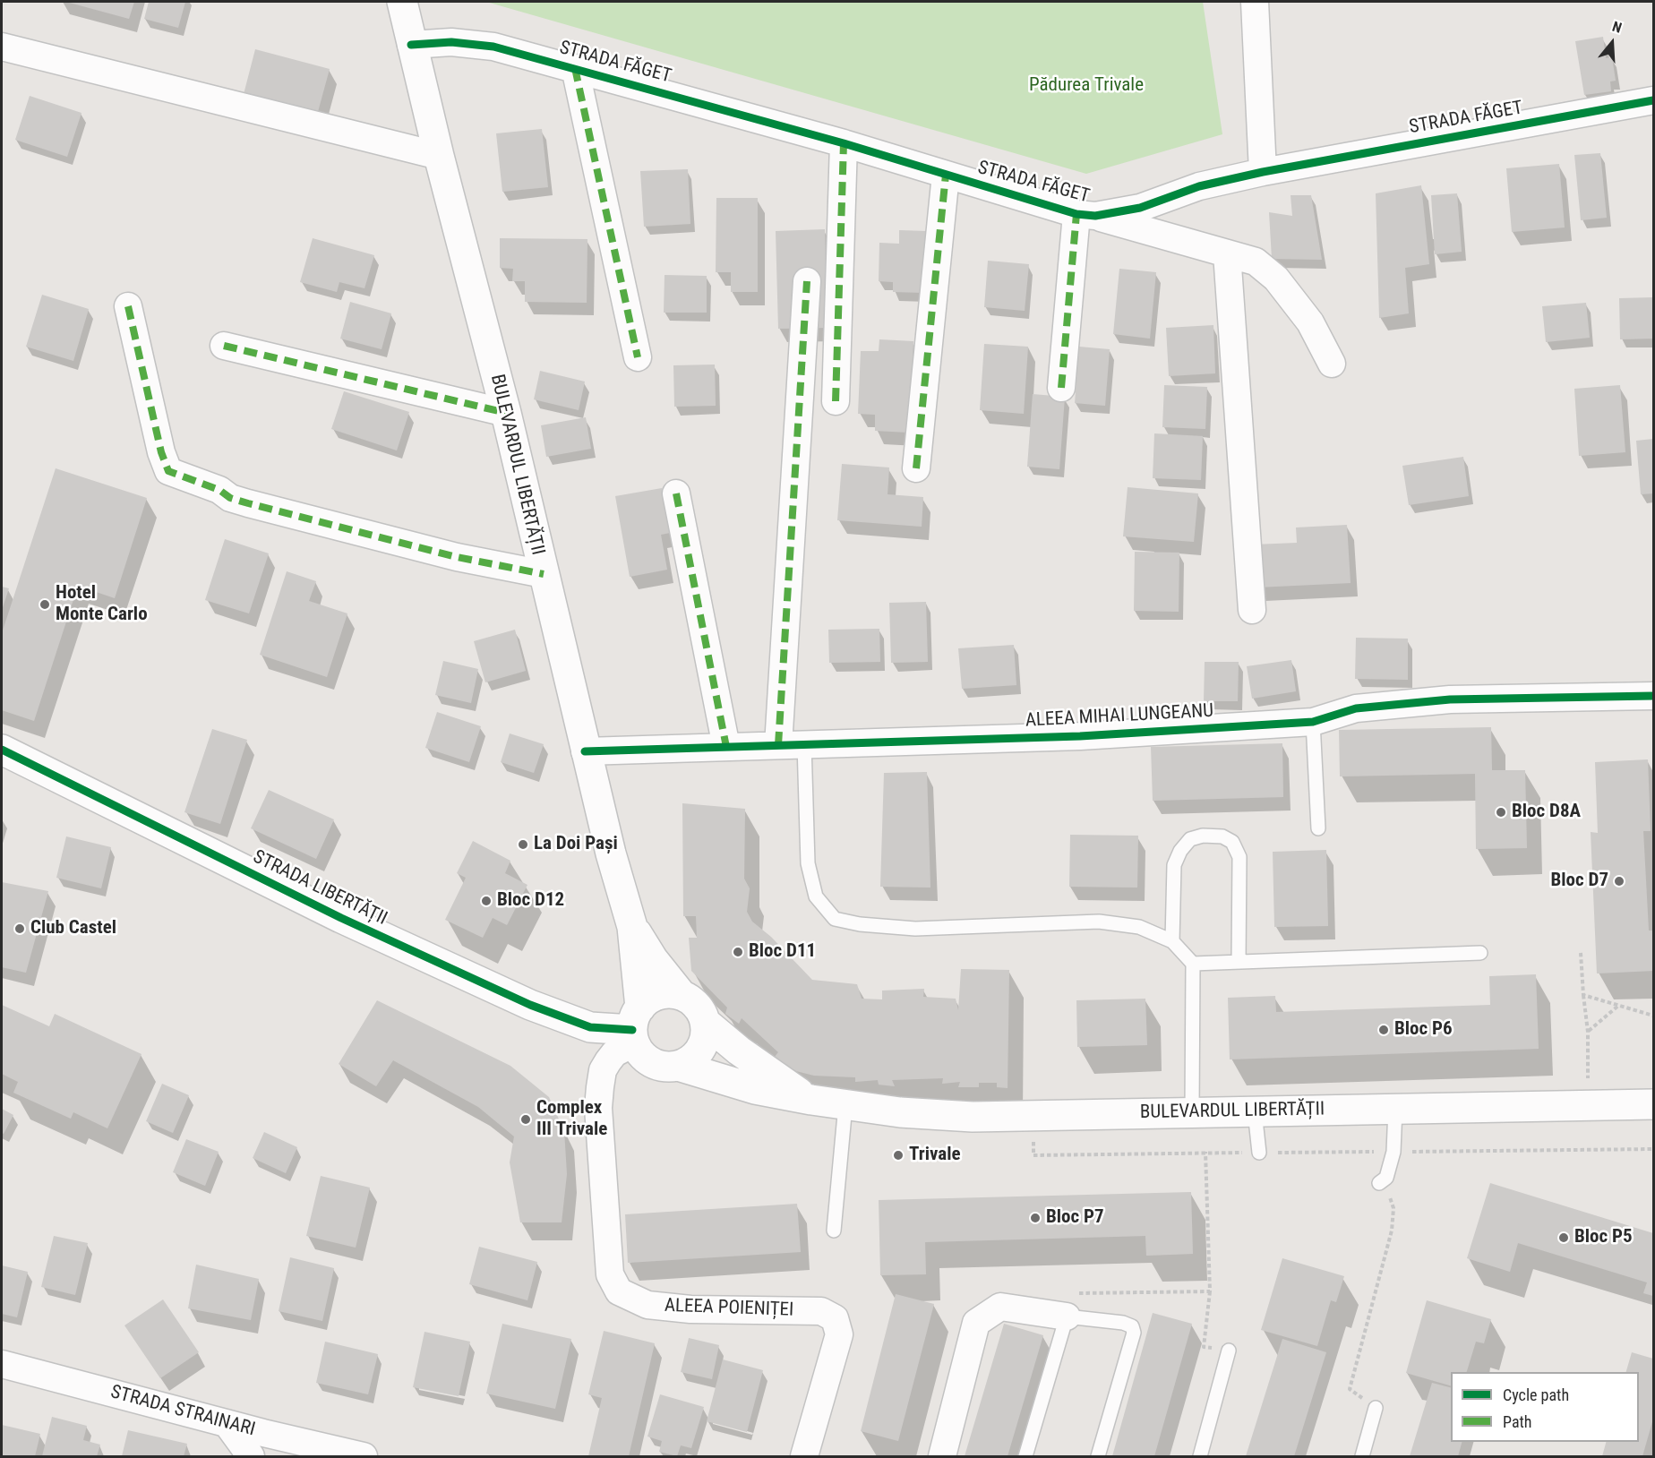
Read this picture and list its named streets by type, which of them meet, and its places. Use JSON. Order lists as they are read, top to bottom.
{
  "streets": {
    "main road": ["BULEVARDUL LIBERTĂȚII", "STRADA LIBERTĂȚII"],
    "street": [
      "STRADA FĂGET",
      "ALEEA MIHAI LUNGEANU",
      "ALEEA POIENIȚEI",
      "STRADA STRAINARI"
    ]
  },
  "crossings": [
    ["STRADA FĂGET", "BULEVARDUL LIBERTĂȚII"],
    ["BULEVARDUL LIBERTĂȚII", "ALEEA MIHAI LUNGEANU"],
    ["BULEVARDUL LIBERTĂȚII", "STRADA LIBERTĂȚII"],
    ["BULEVARDUL LIBERTĂȚII", "ALEEA POIENIȚEI"],
    ["STRADA LIBERTĂȚII", "ALEEA POIENIȚEI"]
  ],
  "parks": ["Pădurea Trivale"],
  "places": [
    "Hotel Monte Carlo",
    "Bloc D8A",
    "La Doi Pași",
    "Bloc D7",
    "Bloc D12",
    "Club Castel",
    "Bloc D11",
    "Bloc P6",
    "Complex III Trivale",
    "Trivale",
    "Bloc P7",
    "Bloc P5"
  ],
  "legend": ["Cycle path", "Path"],
  "north": "top"
}
